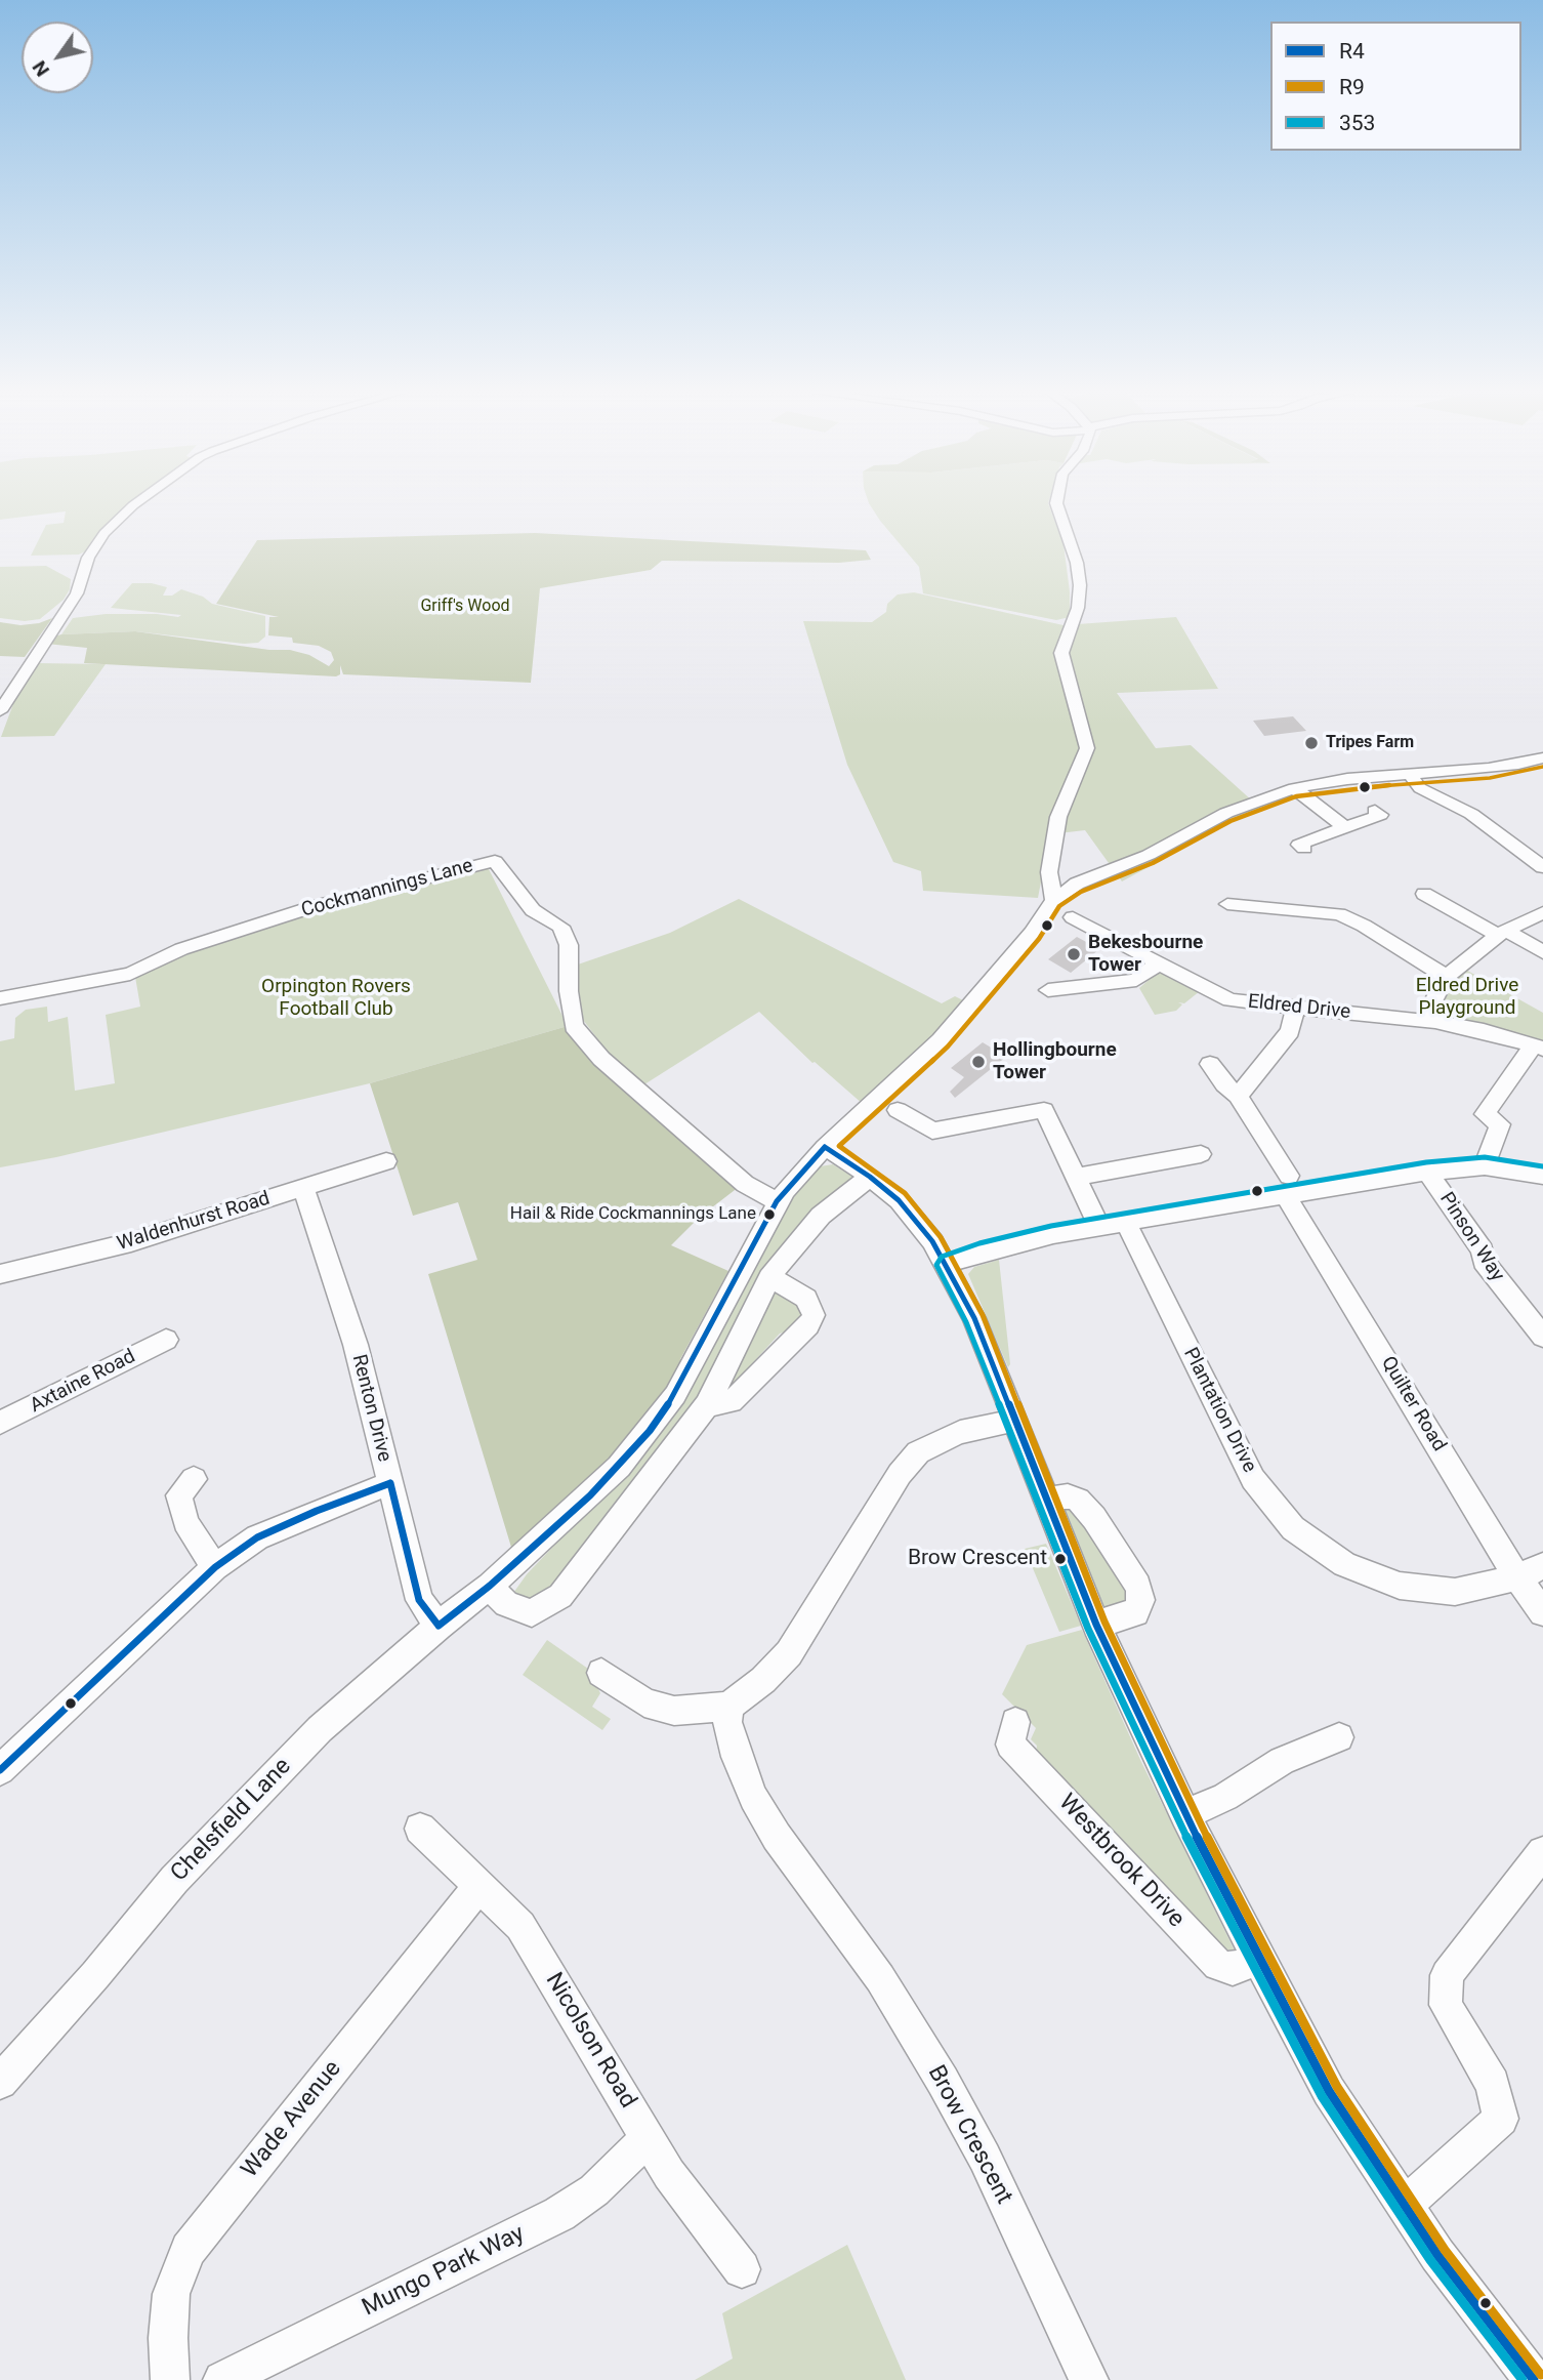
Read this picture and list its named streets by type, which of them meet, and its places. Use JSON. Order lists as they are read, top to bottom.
{
  "streets": {
    "street": [
      "Cockmannings Lane",
      "Eldred Drive",
      "Waldenhurst Road",
      "Pinson Way",
      "Axtaine Road",
      "Quilter Road",
      "Renton Drive",
      "Plantation Drive",
      "Chelsfield Lane",
      "Westbrook Drive",
      "Nicolson Road",
      "Wade Avenue",
      "Brow Crescent",
      "Mungo Park Way"
    ]
  },
  "crossings": [
    ["Cockmannings Lane", "Chelsfield Lane"],
    ["Waldenhurst Road", "Renton Drive"],
    ["Quilter Road", "Plantation Drive"],
    ["Renton Drive", "Chelsfield Lane"],
    ["Nicolson Road", "Wade Avenue"],
    ["Nicolson Road", "Mungo Park Way"]
  ],
  "parks": ["Griff's Wood", "Eldred Drive Playground", "Orpington Rovers Football Club"],
  "places": [
    "Tripes Farm",
    "Bekesbourne Tower",
    "Hollingbourne Tower",
    "Hail & Ride Cockmannings Lane",
    "Brow Crescent"
  ],
  "lines": ["transit line R9", "transit line R4", "transit line 353"],
  "legend": ["R4", "R9", "353"],
  "north": "bottom left"
}
